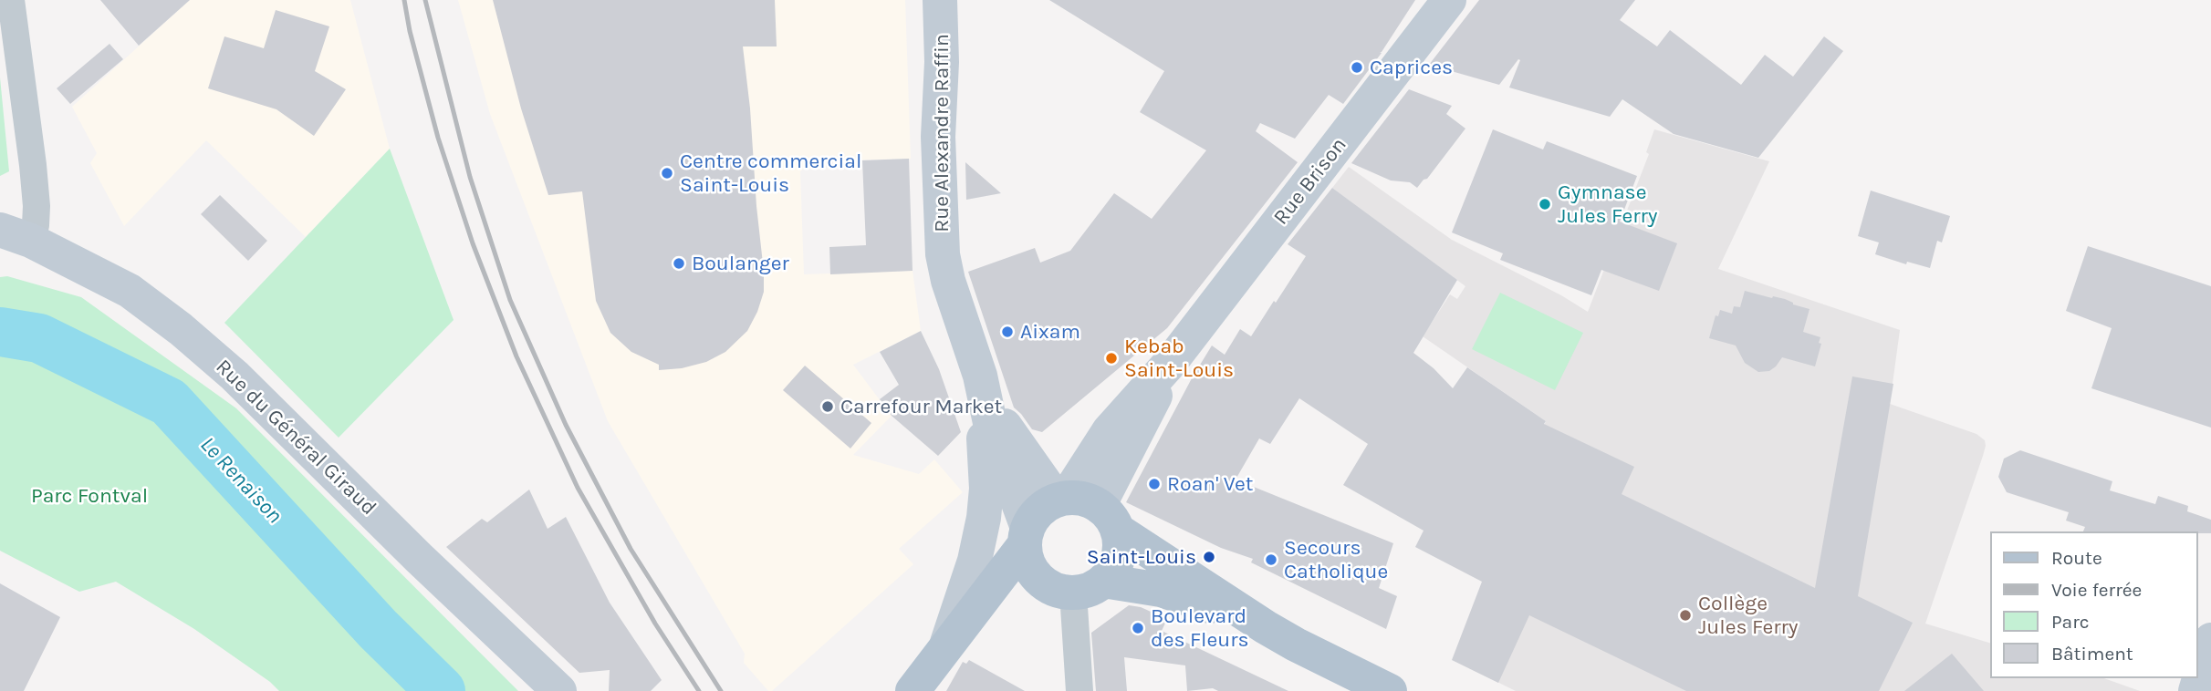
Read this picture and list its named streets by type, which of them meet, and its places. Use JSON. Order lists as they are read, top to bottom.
{
  "streets": {
    "street": ["Rue Alexandre Raffin", "Rue Brison", "Rue du Général Giraud"]
  },
  "crossings": [
    ["Rue Alexandre Raffin", "Rue Brison"]
  ],
  "water": ["Le Renaison"],
  "parks": ["Parc Fontval"],
  "places": [
    "Caprices",
    "Centre commercial Saint-Louis",
    "Gymnase Jules Ferry",
    "Boulanger",
    "Aixam",
    "Kebab Saint-Louis",
    "Carrefour Market",
    "Roan' Vet",
    "Saint-Louis",
    "Secours Catholique",
    "Collège Jules Ferry",
    "Boulevard des Fleurs"
  ],
  "legend": [
    "Route",
    "Voie ferrée",
    "Parc",
    "Bâtiment"
  ]
}
